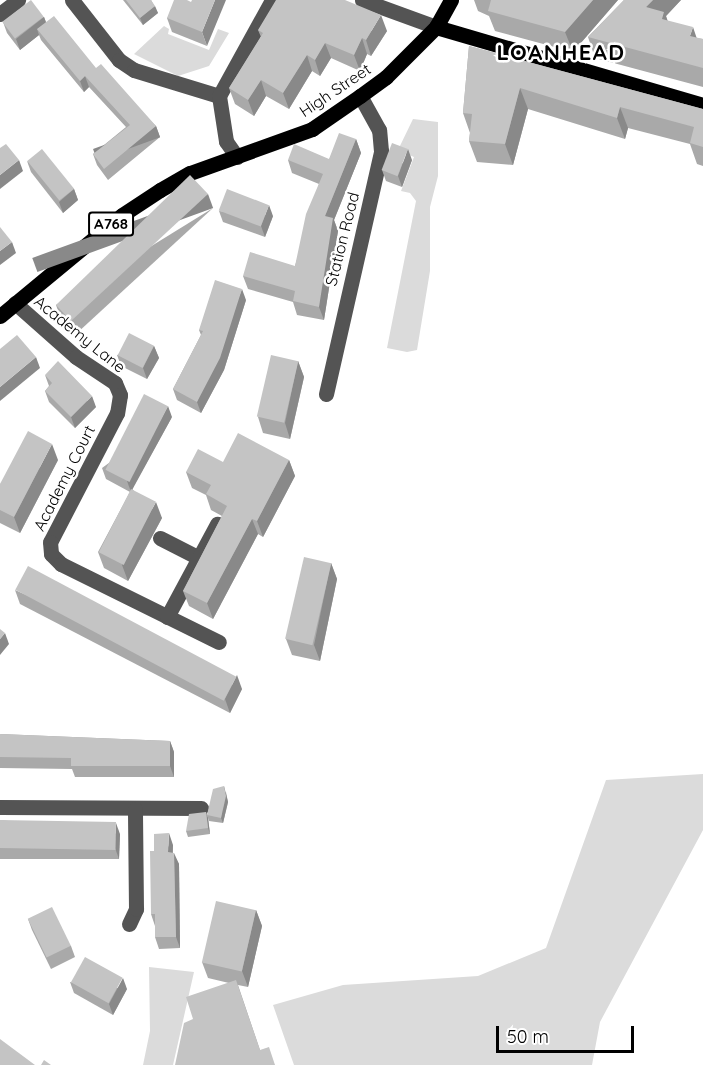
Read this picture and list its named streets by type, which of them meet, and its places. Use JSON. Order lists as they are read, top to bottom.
{
  "streets": {
    "main road": ["High Street", "A768"],
    "street": ["Station Road", "Academy Lane", "Academy Court"]
  },
  "crossings": [
    ["High Street", "A768"],
    ["High Street", "Station Road"],
    ["High Street", "Academy Lane"],
    ["Academy Lane", "Academy Court"]
  ],
  "districts": ["LOANHEAD"],
  "scale_bar": "50 m"
}
